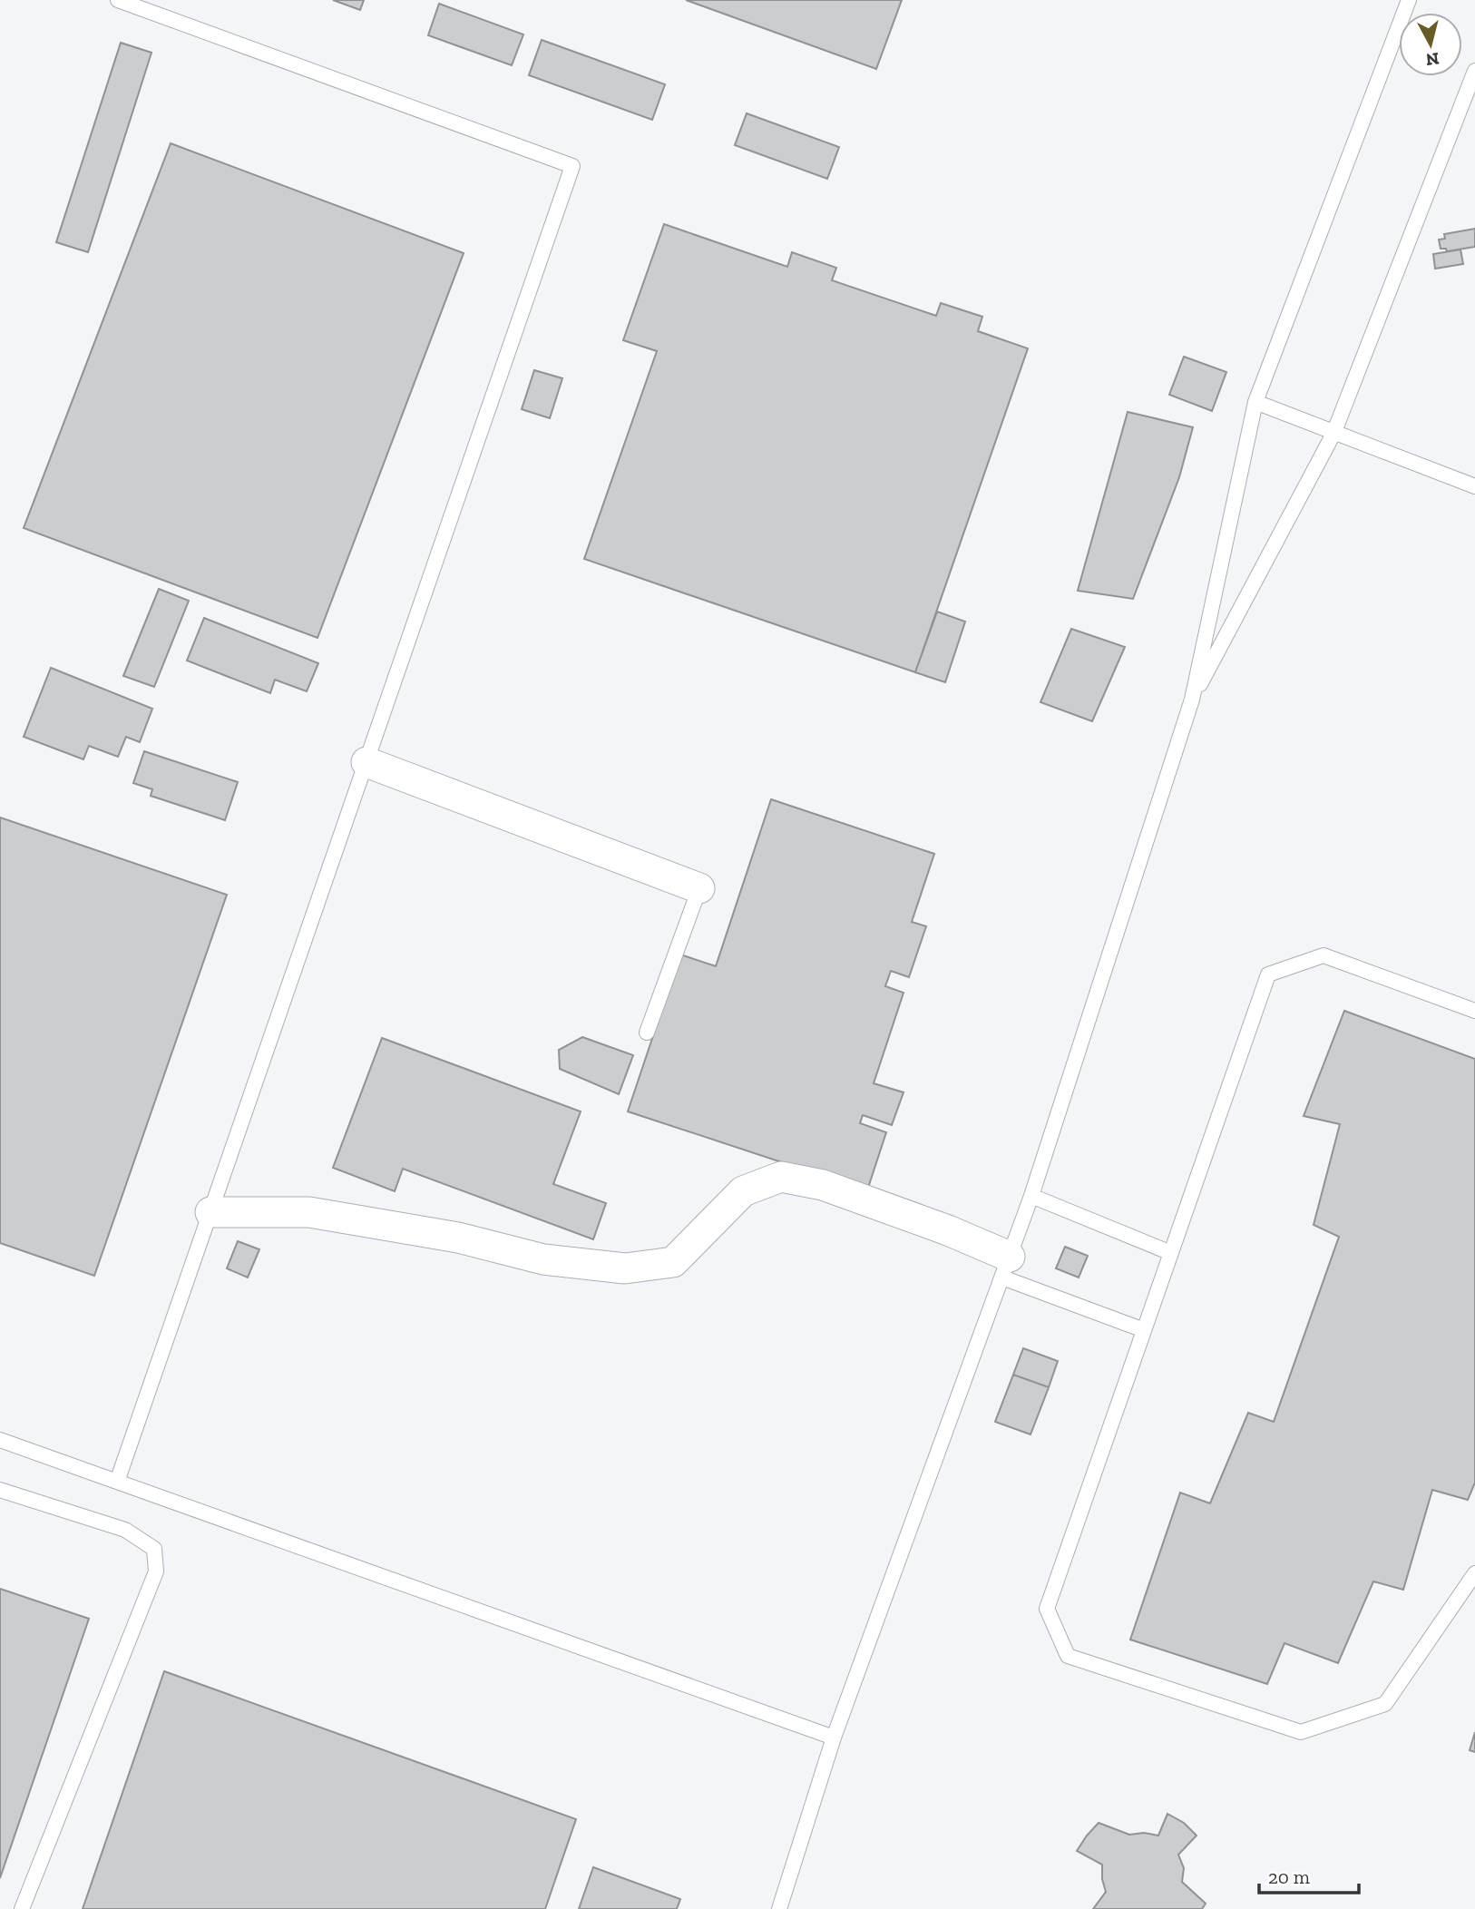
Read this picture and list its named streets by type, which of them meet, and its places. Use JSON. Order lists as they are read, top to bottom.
{
  "scale_bar": "20 m",
  "north": "bottom"
}
